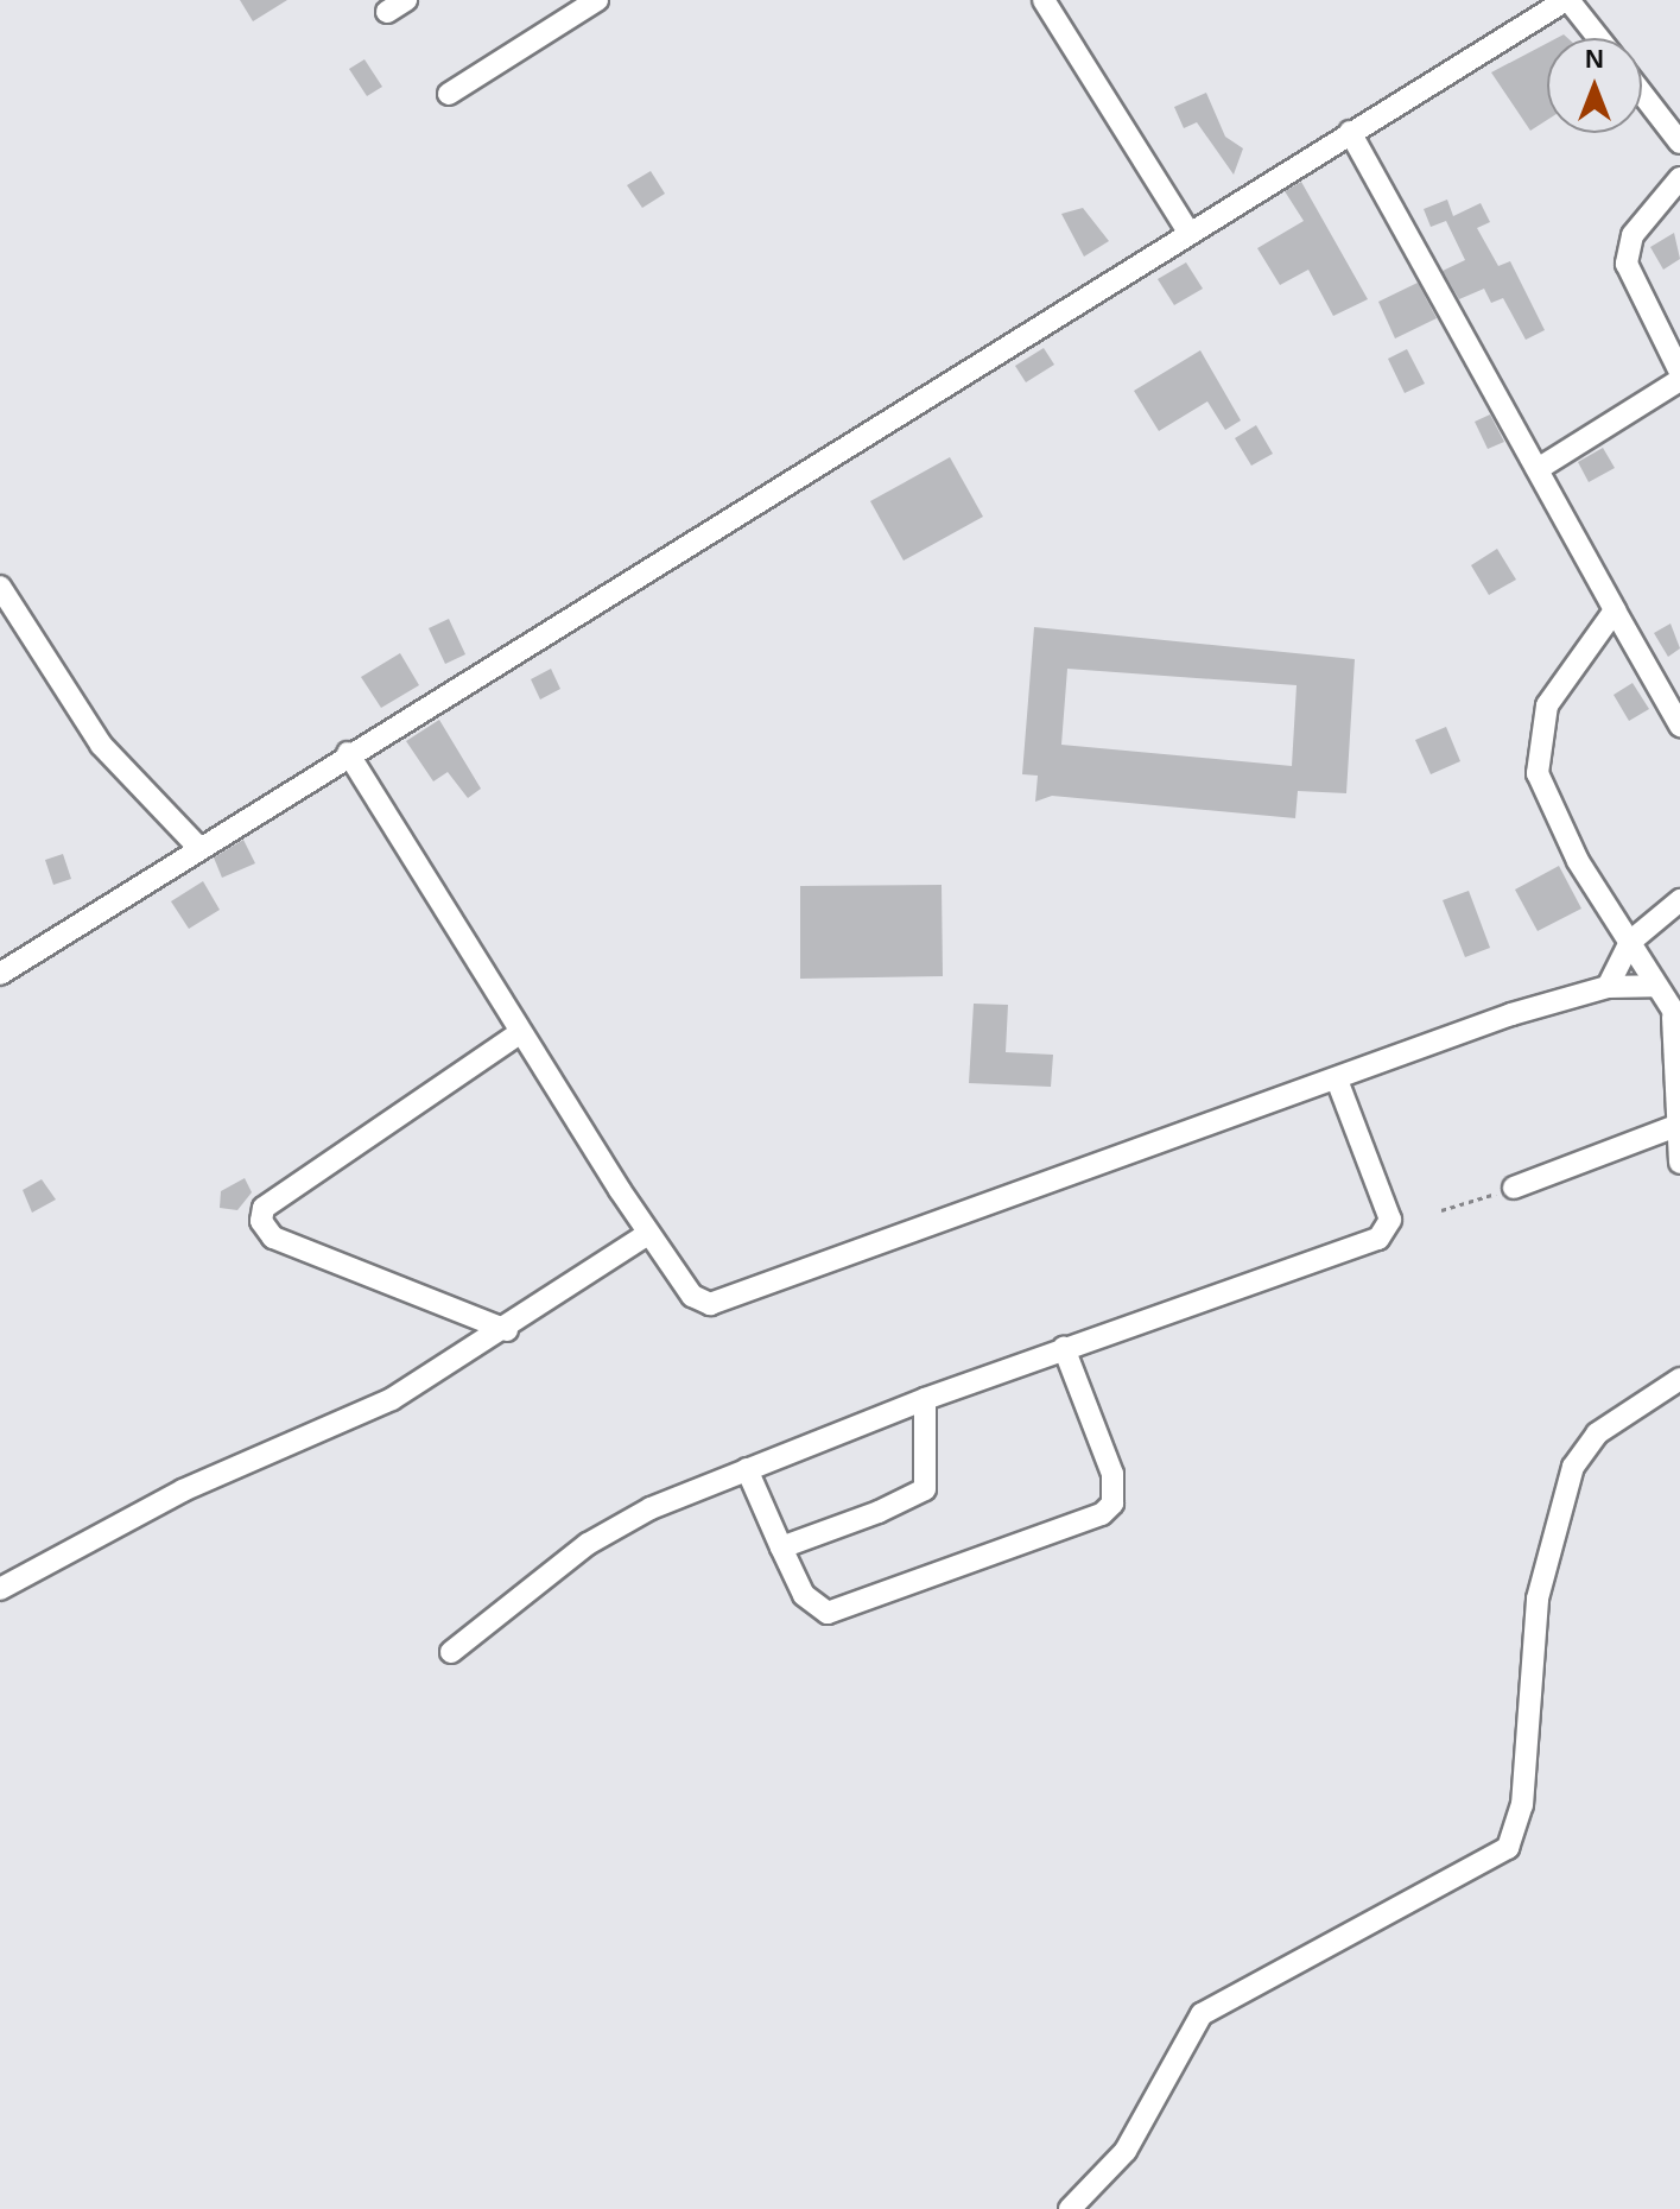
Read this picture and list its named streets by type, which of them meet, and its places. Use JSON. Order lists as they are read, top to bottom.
{
  "north": "top"
}
